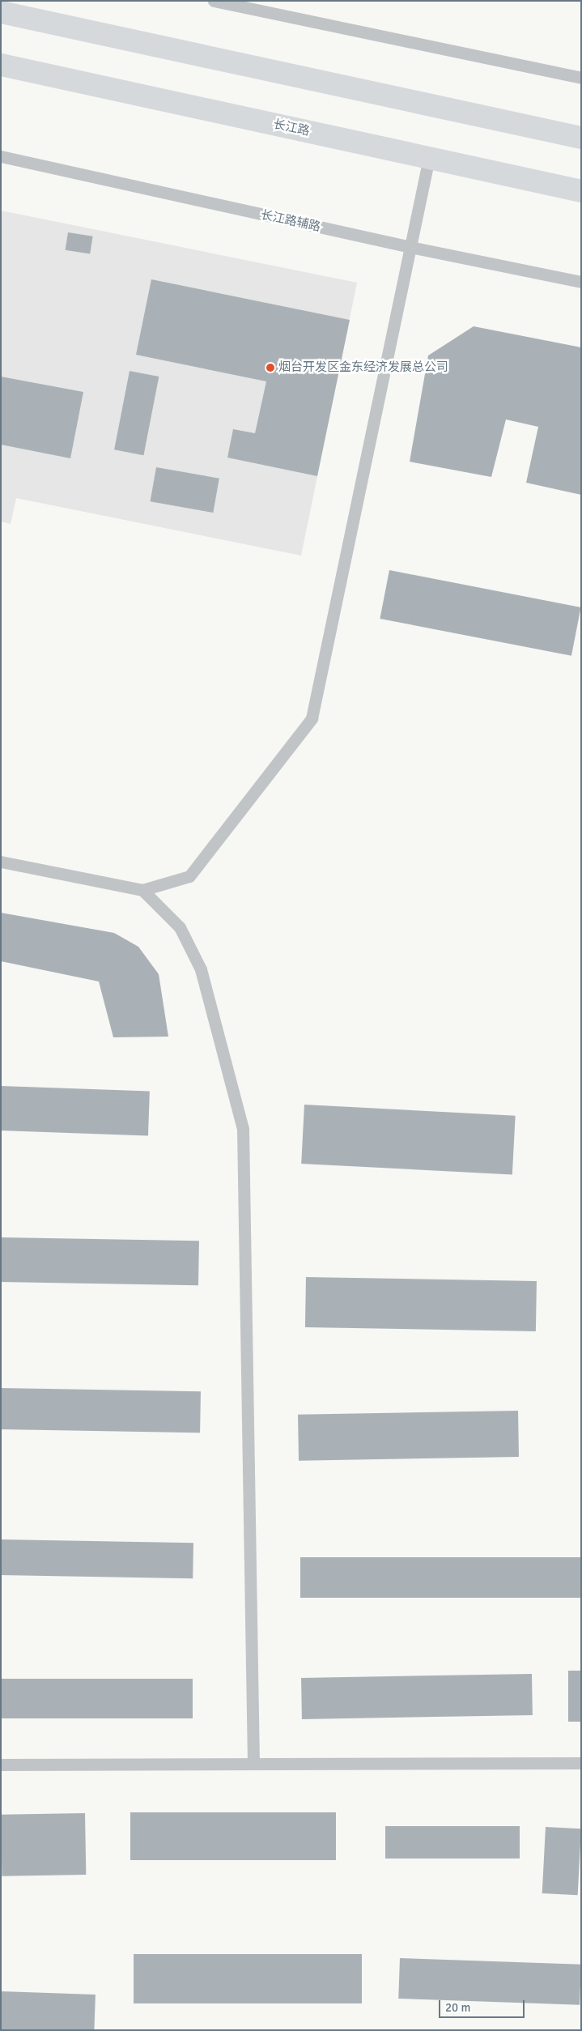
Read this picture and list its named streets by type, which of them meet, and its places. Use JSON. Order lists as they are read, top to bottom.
{
  "streets": {
    "main road": ["长江路"],
    "lane": ["长江路辅路"]
  },
  "places": ["烟台开发区金东经济发展总公司"],
  "scale_bar": "20 m"
}
